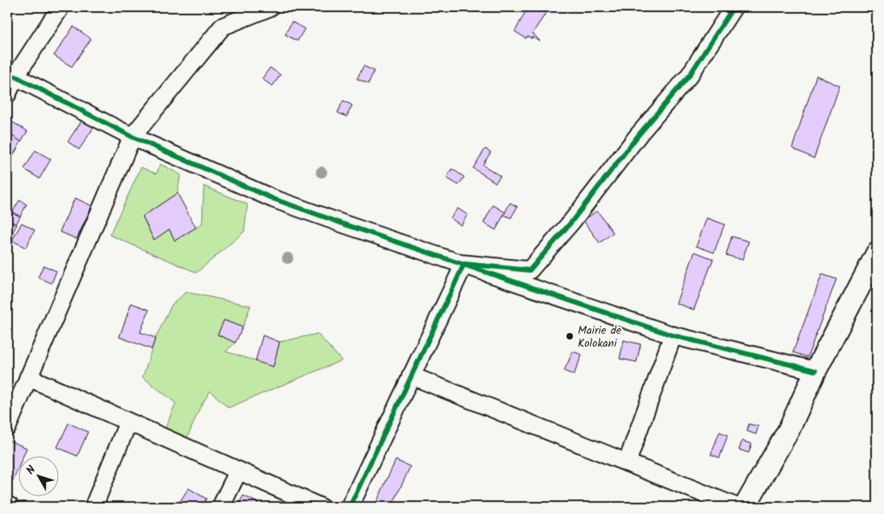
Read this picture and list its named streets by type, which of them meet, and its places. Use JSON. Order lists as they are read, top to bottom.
{
  "places": ["Mairie de Kolokani"],
  "north": "top left"
}
